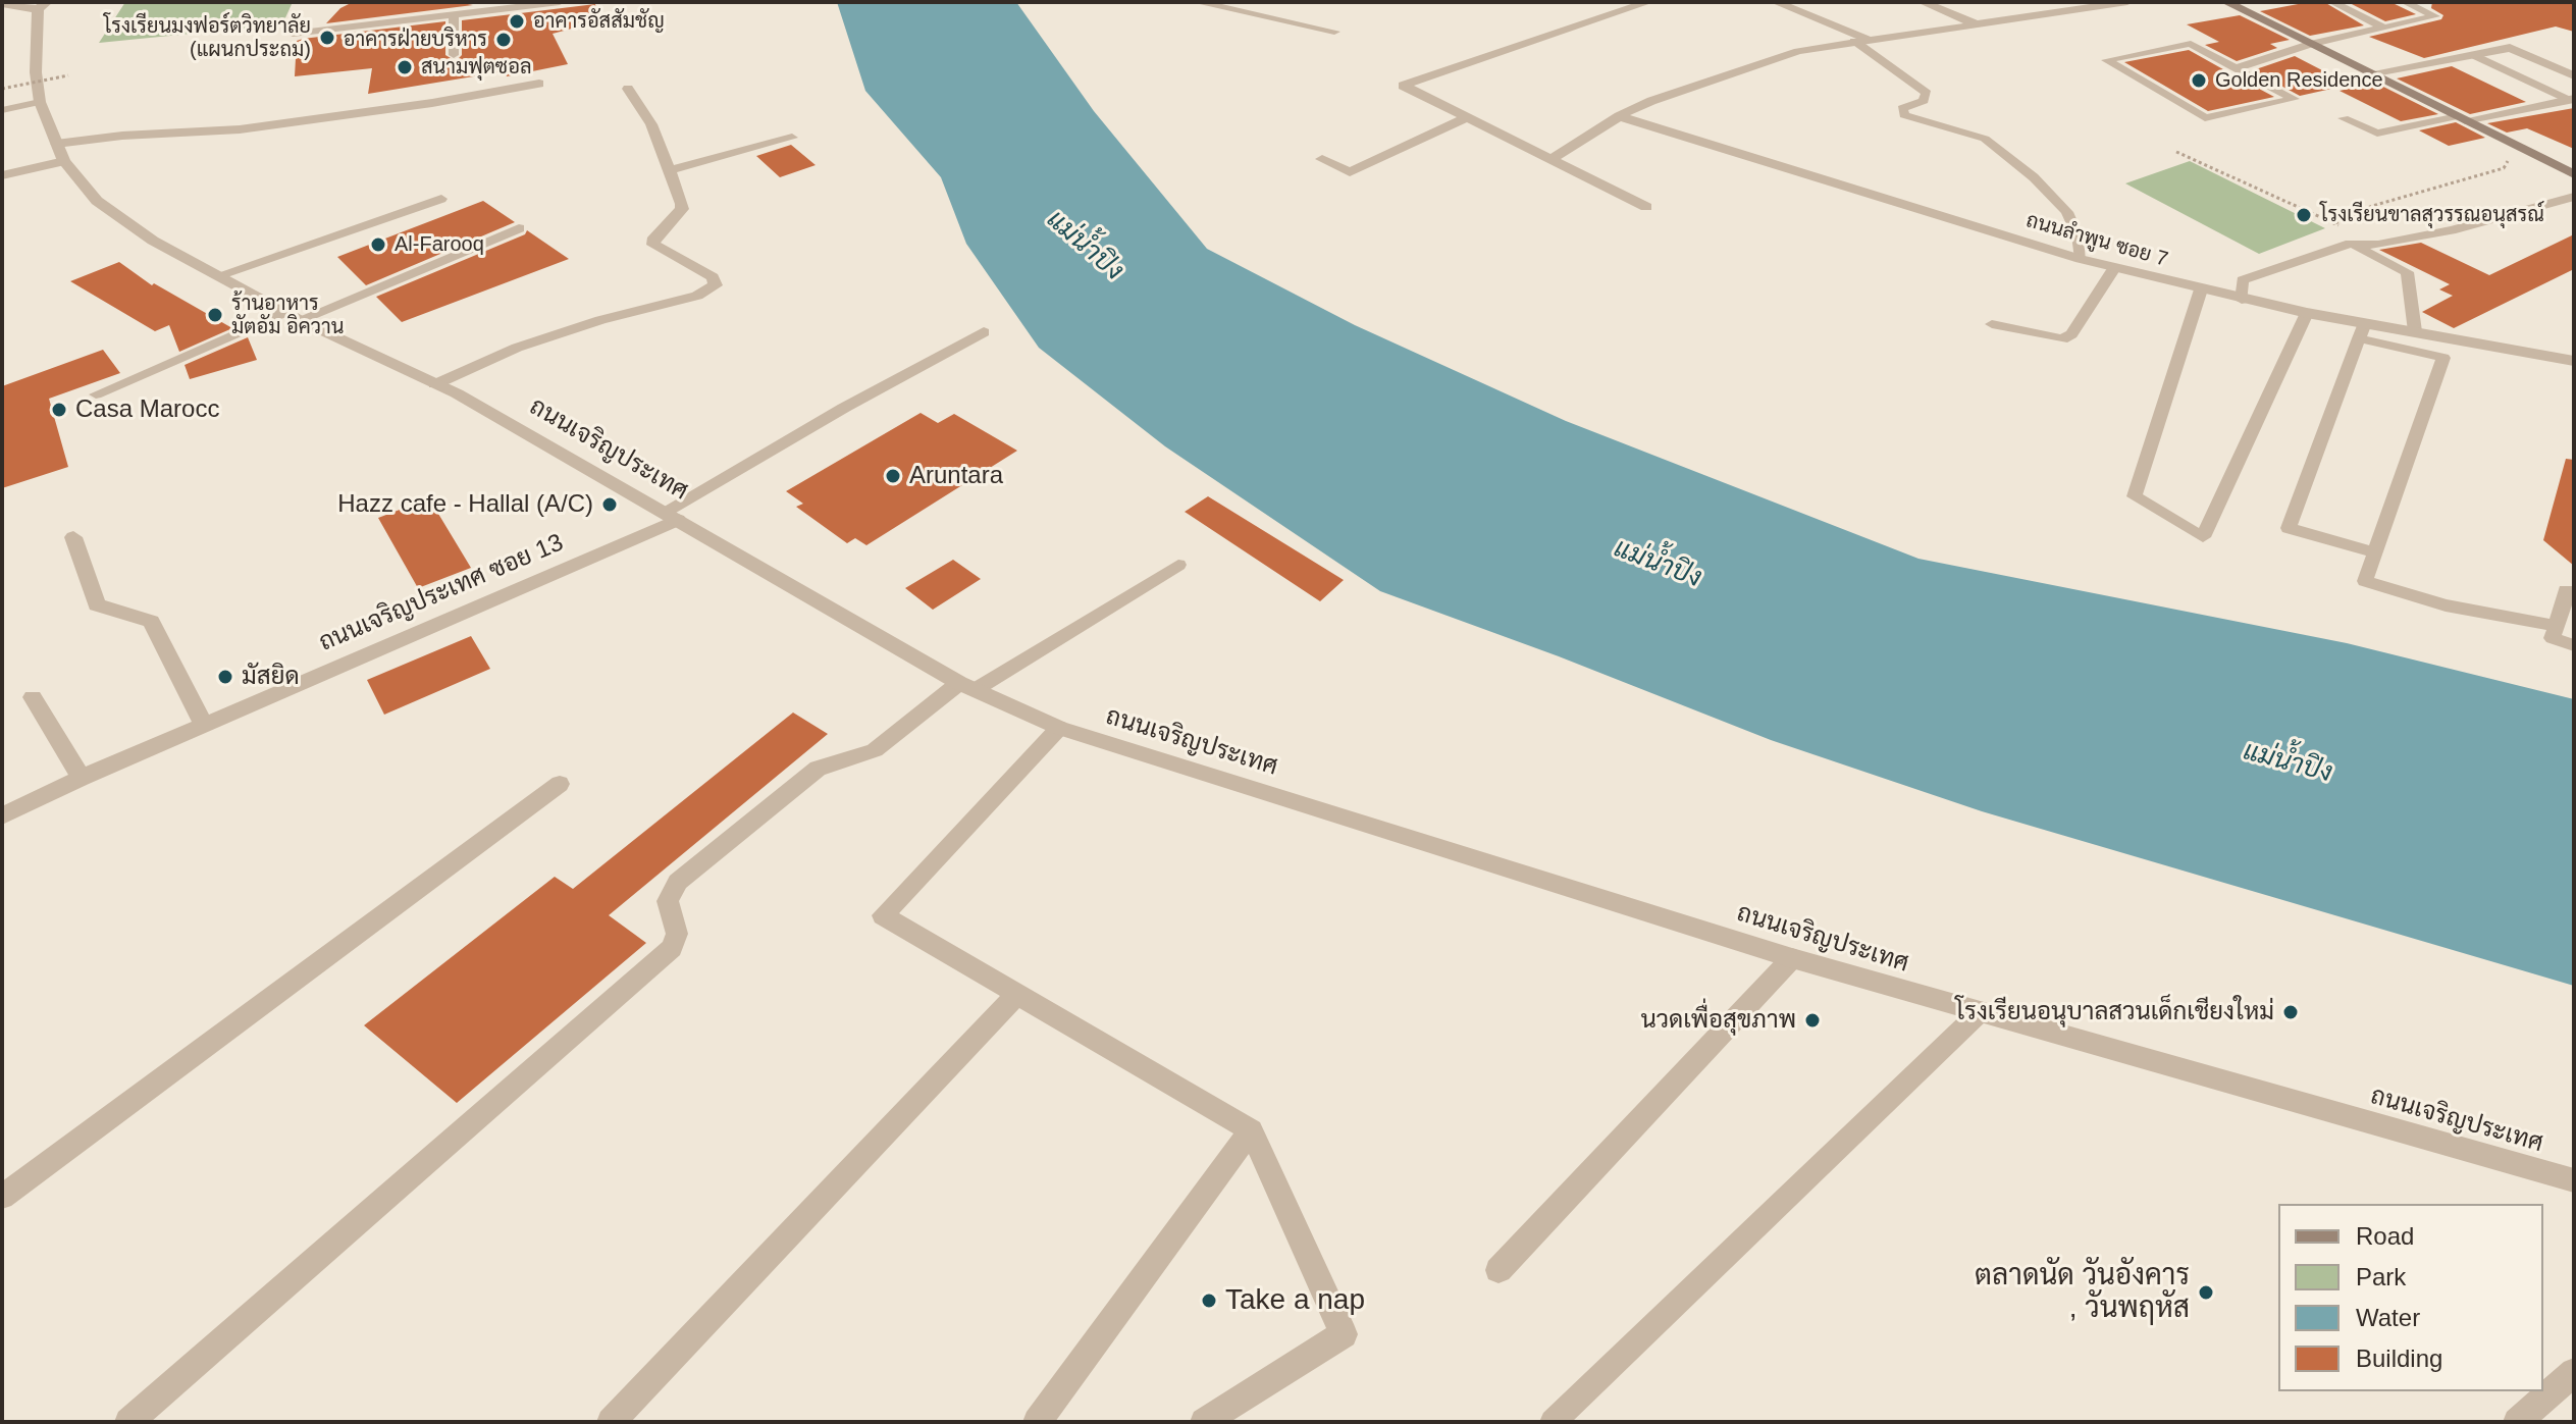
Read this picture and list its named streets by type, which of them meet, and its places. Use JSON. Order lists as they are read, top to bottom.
{
  "streets": {
    "street": ["ถนนลำพูน ซอย 7", "ถนนเจริญประเทศ", "ถนนเจริญประเทศ ซอย 13"]
  },
  "crossings": [
    ["ถนนเจริญประเทศ", "ถนนเจริญประเทศ ซอย 13"]
  ],
  "water": ["แม่น้ำปิง"],
  "places": [
    "อาคารอัสสัมชัญ",
    "โรงเรียนมงฟอร์ตวิทยาลัย (แผนกประถม)",
    "อาคารฝ่ายบริหาร",
    "สนามฟุตซอล",
    "Golden Residence",
    "โรงเรียนขาลสุวรรณอนุสรณ์",
    "Al-Farooq",
    "ร้านอาหาร มัตอัม อิควาน",
    "Casa Marocc",
    "Aruntara",
    "Hazz cafe - Hallal (A/C)",
    "มัสยิด",
    "โรงเรียนอนุบาลสวนเด็กเชียงใหม่",
    "นวดเพื่อสุขภาพ",
    "ตลาดนัด วันอังคาร , วันพฤหัส",
    "Take a nap"
  ],
  "legend": [
    "Road",
    "Park",
    "Water",
    "Building"
  ]
}
